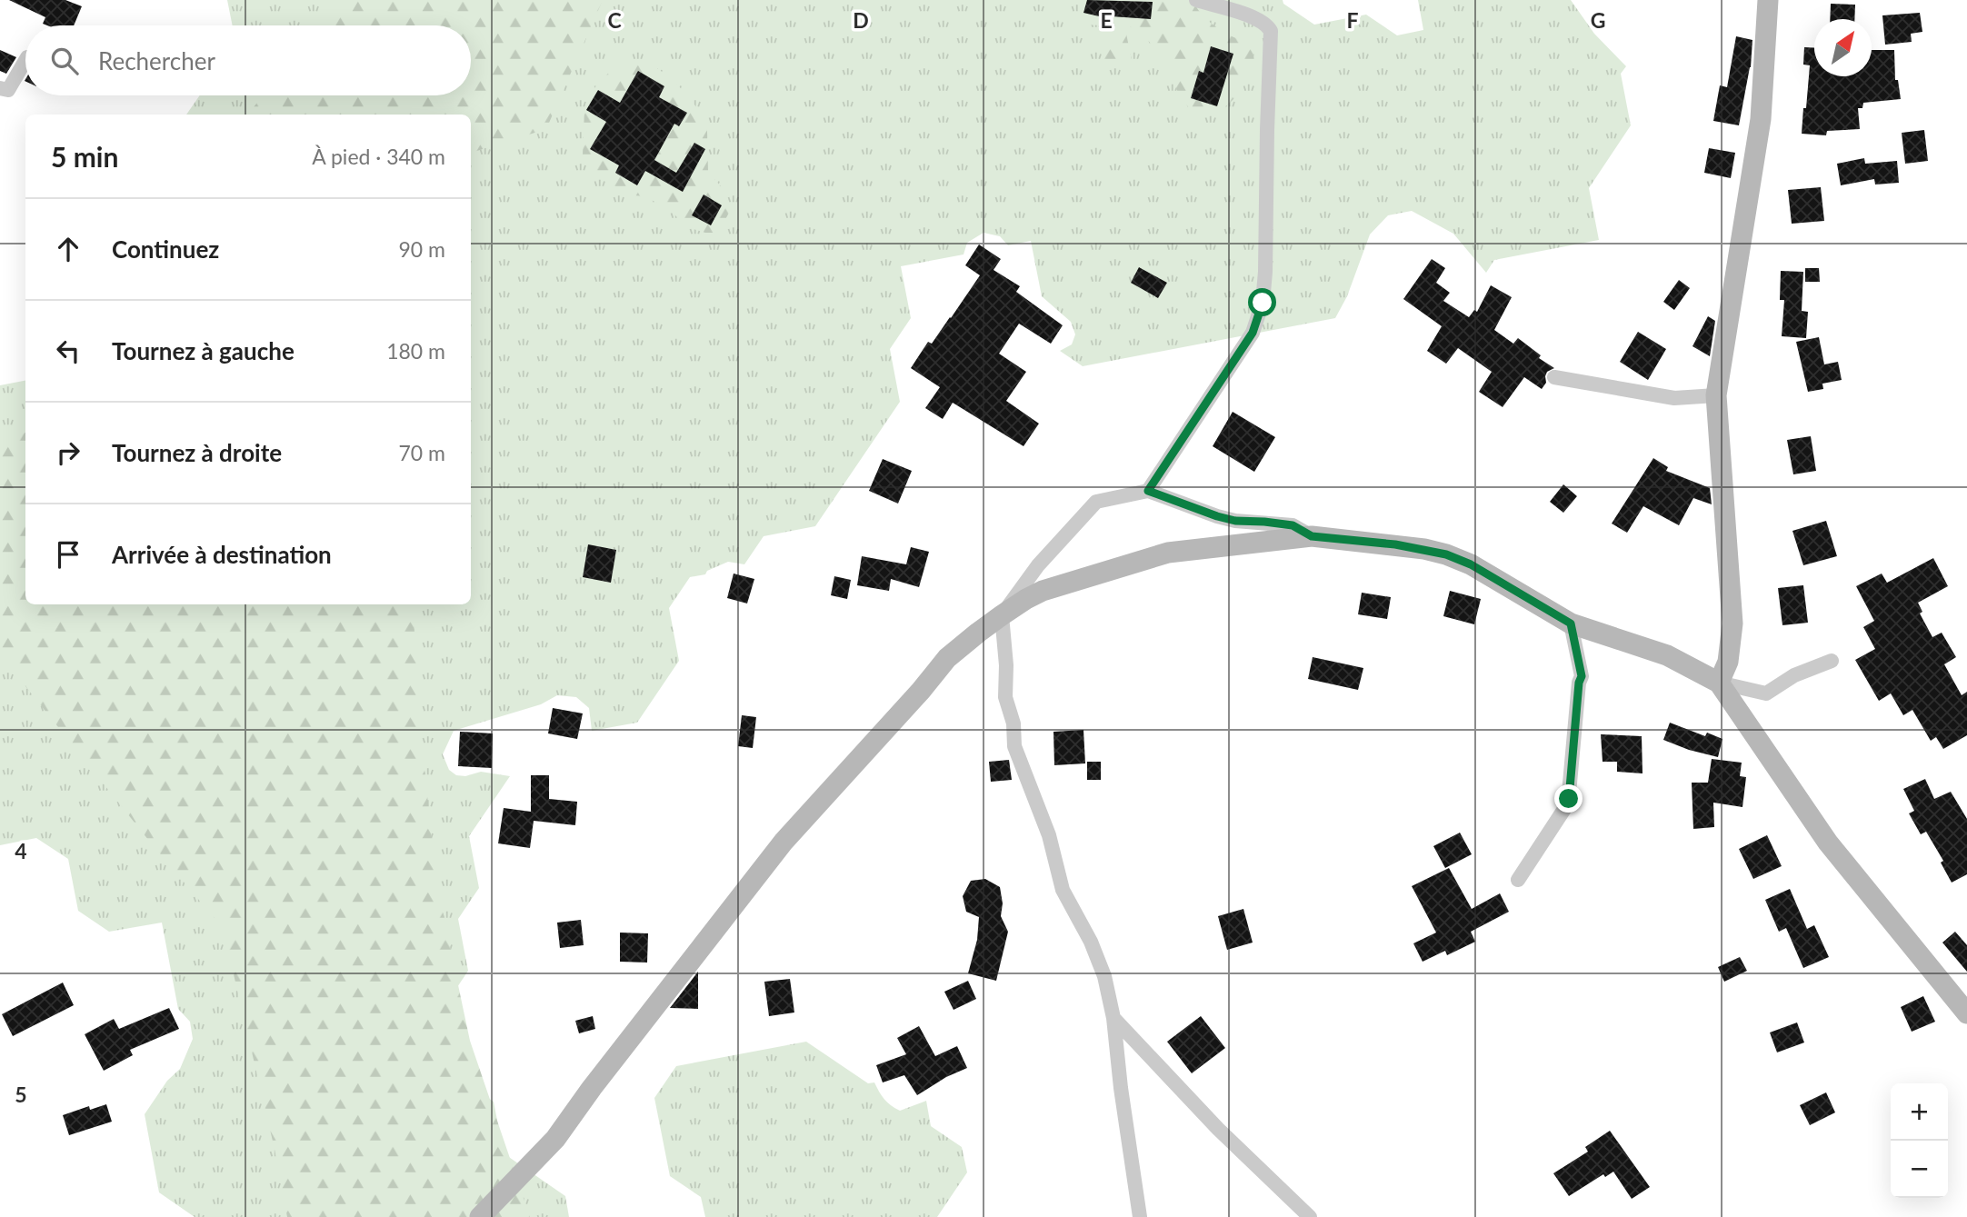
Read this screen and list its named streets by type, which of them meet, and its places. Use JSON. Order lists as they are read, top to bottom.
{
  "north": "top right",
  "page": {
    "search": "Rechercher",
    "heading": ["5 min", "À pied · 340 m"],
    "list": [
      ["Continuez", "90 m"],
      ["Tournez à gauche", "180 m"],
      ["Tournez à droite", "70 m"],
      "Arrivée à destination"
    ],
    "map_buttons": ["+", "−"]
  },
  "grid": {
    "columns": [
      "C",
      "D",
      "E",
      "F",
      "G"
    ],
    "rows": ["4", "5"]
  }
}
